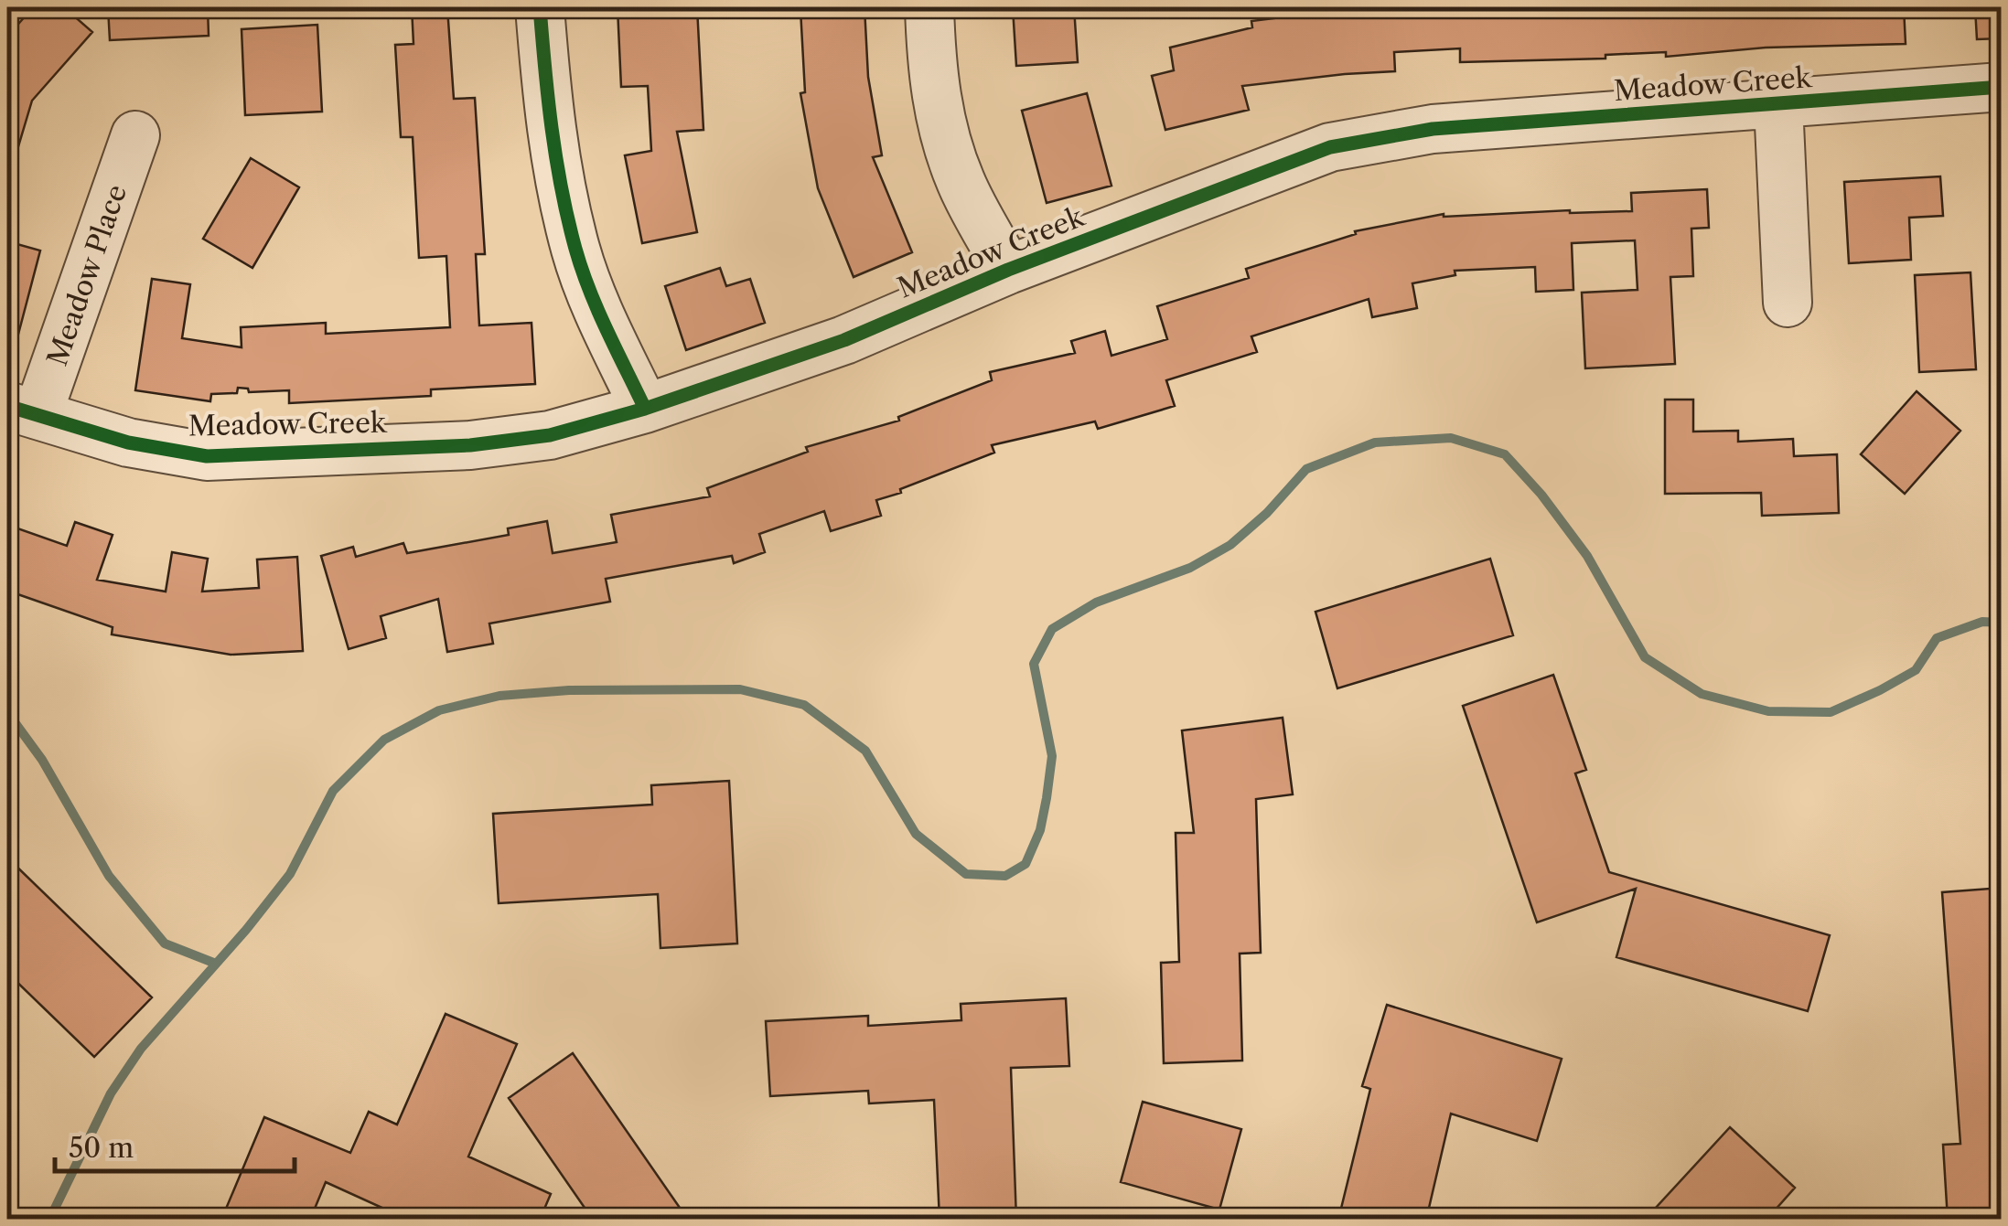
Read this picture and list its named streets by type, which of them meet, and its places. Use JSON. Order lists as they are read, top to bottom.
{
  "streets": {
    "street": ["Meadow Creek", "Meadow Place"]
  },
  "crossings": [
    ["Meadow Creek", "Meadow Place"]
  ],
  "scale_bar": "50 m"
}
